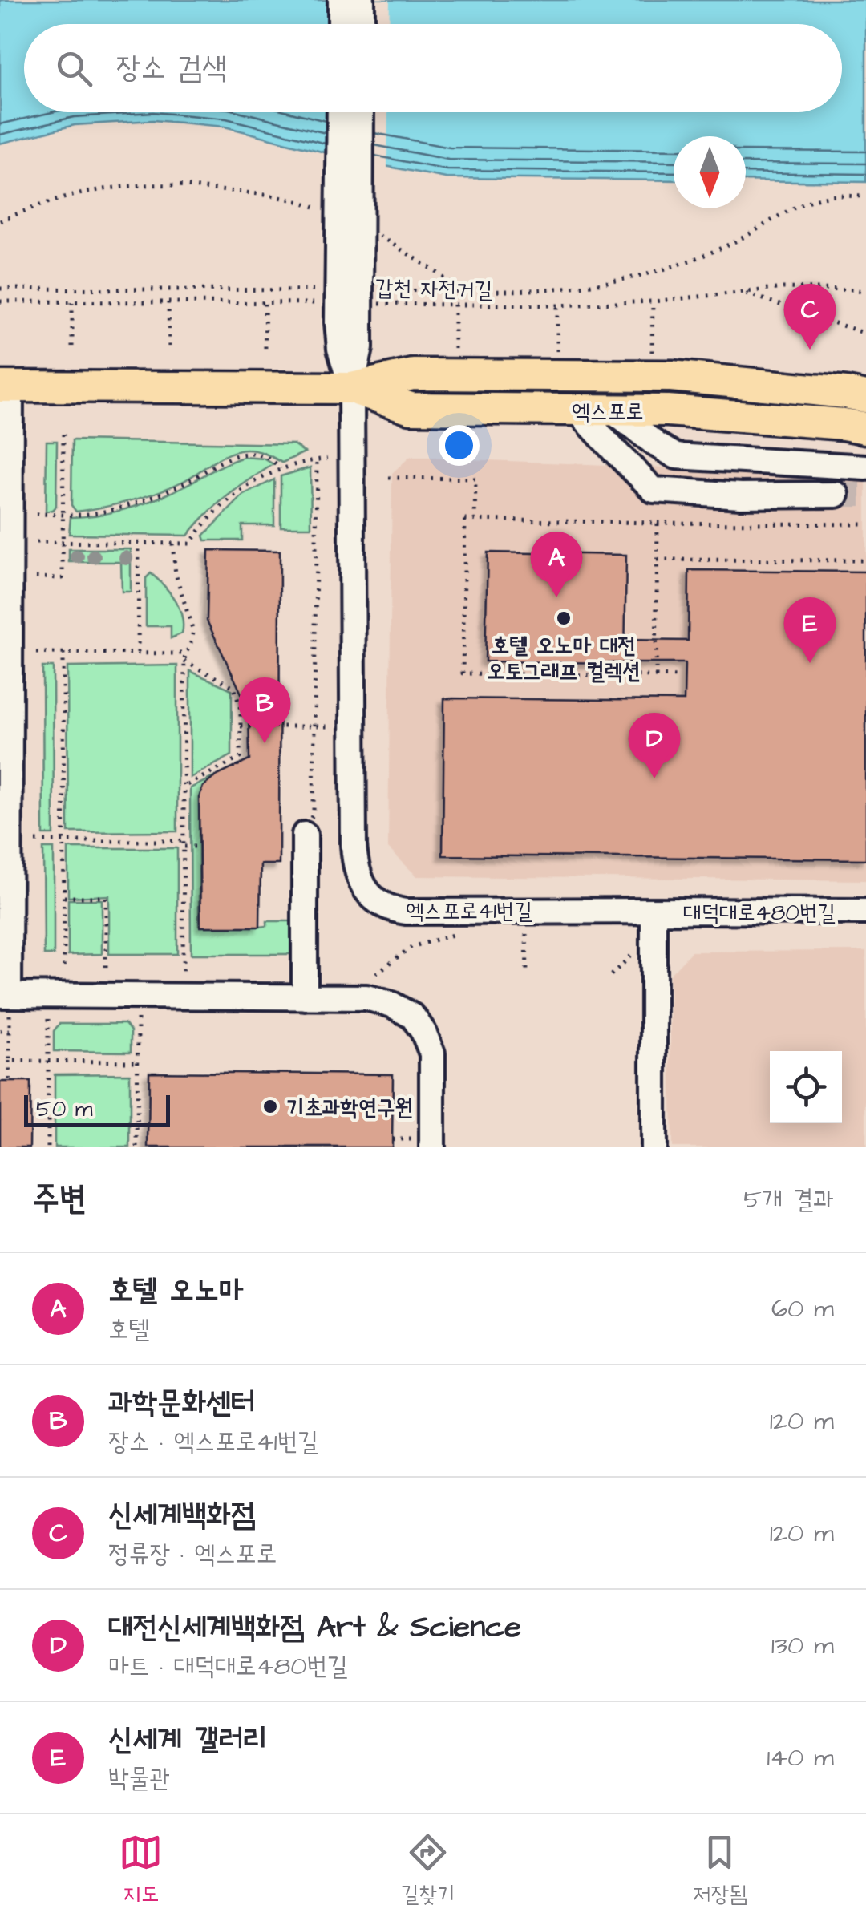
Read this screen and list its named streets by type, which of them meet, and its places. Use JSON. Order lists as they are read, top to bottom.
{
  "streets": {
    "main road": ["엑스포로"],
    "street": ["엑스포로41번길", "대덕대로480번길"],
    "path": ["갑천 자전거길"]
  },
  "crossings": [
    ["엑스포로", "엑스포로41번길"],
    ["엑스포로41번길", "대덕대로480번길"]
  ],
  "places": ["호텔 오노마 대전 오토그래프 컬렉션", "기초과학연구원"],
  "scale_bar": "50 m",
  "north": "bottom",
  "page": {
    "search": "장소 검색",
    "pins": [
      "C",
      "A",
      "E",
      "B",
      "D"
    ],
    "scale": "50 m",
    "heading": ["주변", "5개 결과"],
    "list": [
      {
        "mark": "A",
        "name": "호텔 오노마",
        "note": "호텔",
        "value": "60 m"
      },
      {
        "mark": "B",
        "name": "과학문화센터",
        "note": "장소 · 엑스포로41번길",
        "value": "120 m"
      },
      {
        "mark": "C",
        "name": "신세계백화점",
        "note": "정류장 · 엑스포로",
        "value": "120 m"
      },
      {
        "mark": "D",
        "name": "대전신세계백화점 Art & Science",
        "note": "마트 · 대덕대로480번길",
        "value": "130 m"
      },
      {
        "mark": "E",
        "name": "신세계 갤러리",
        "note": "박물관",
        "value": "140 m"
      }
    ],
    "nav": ["지도", "길찾기", "저장됨"]
  }
}
